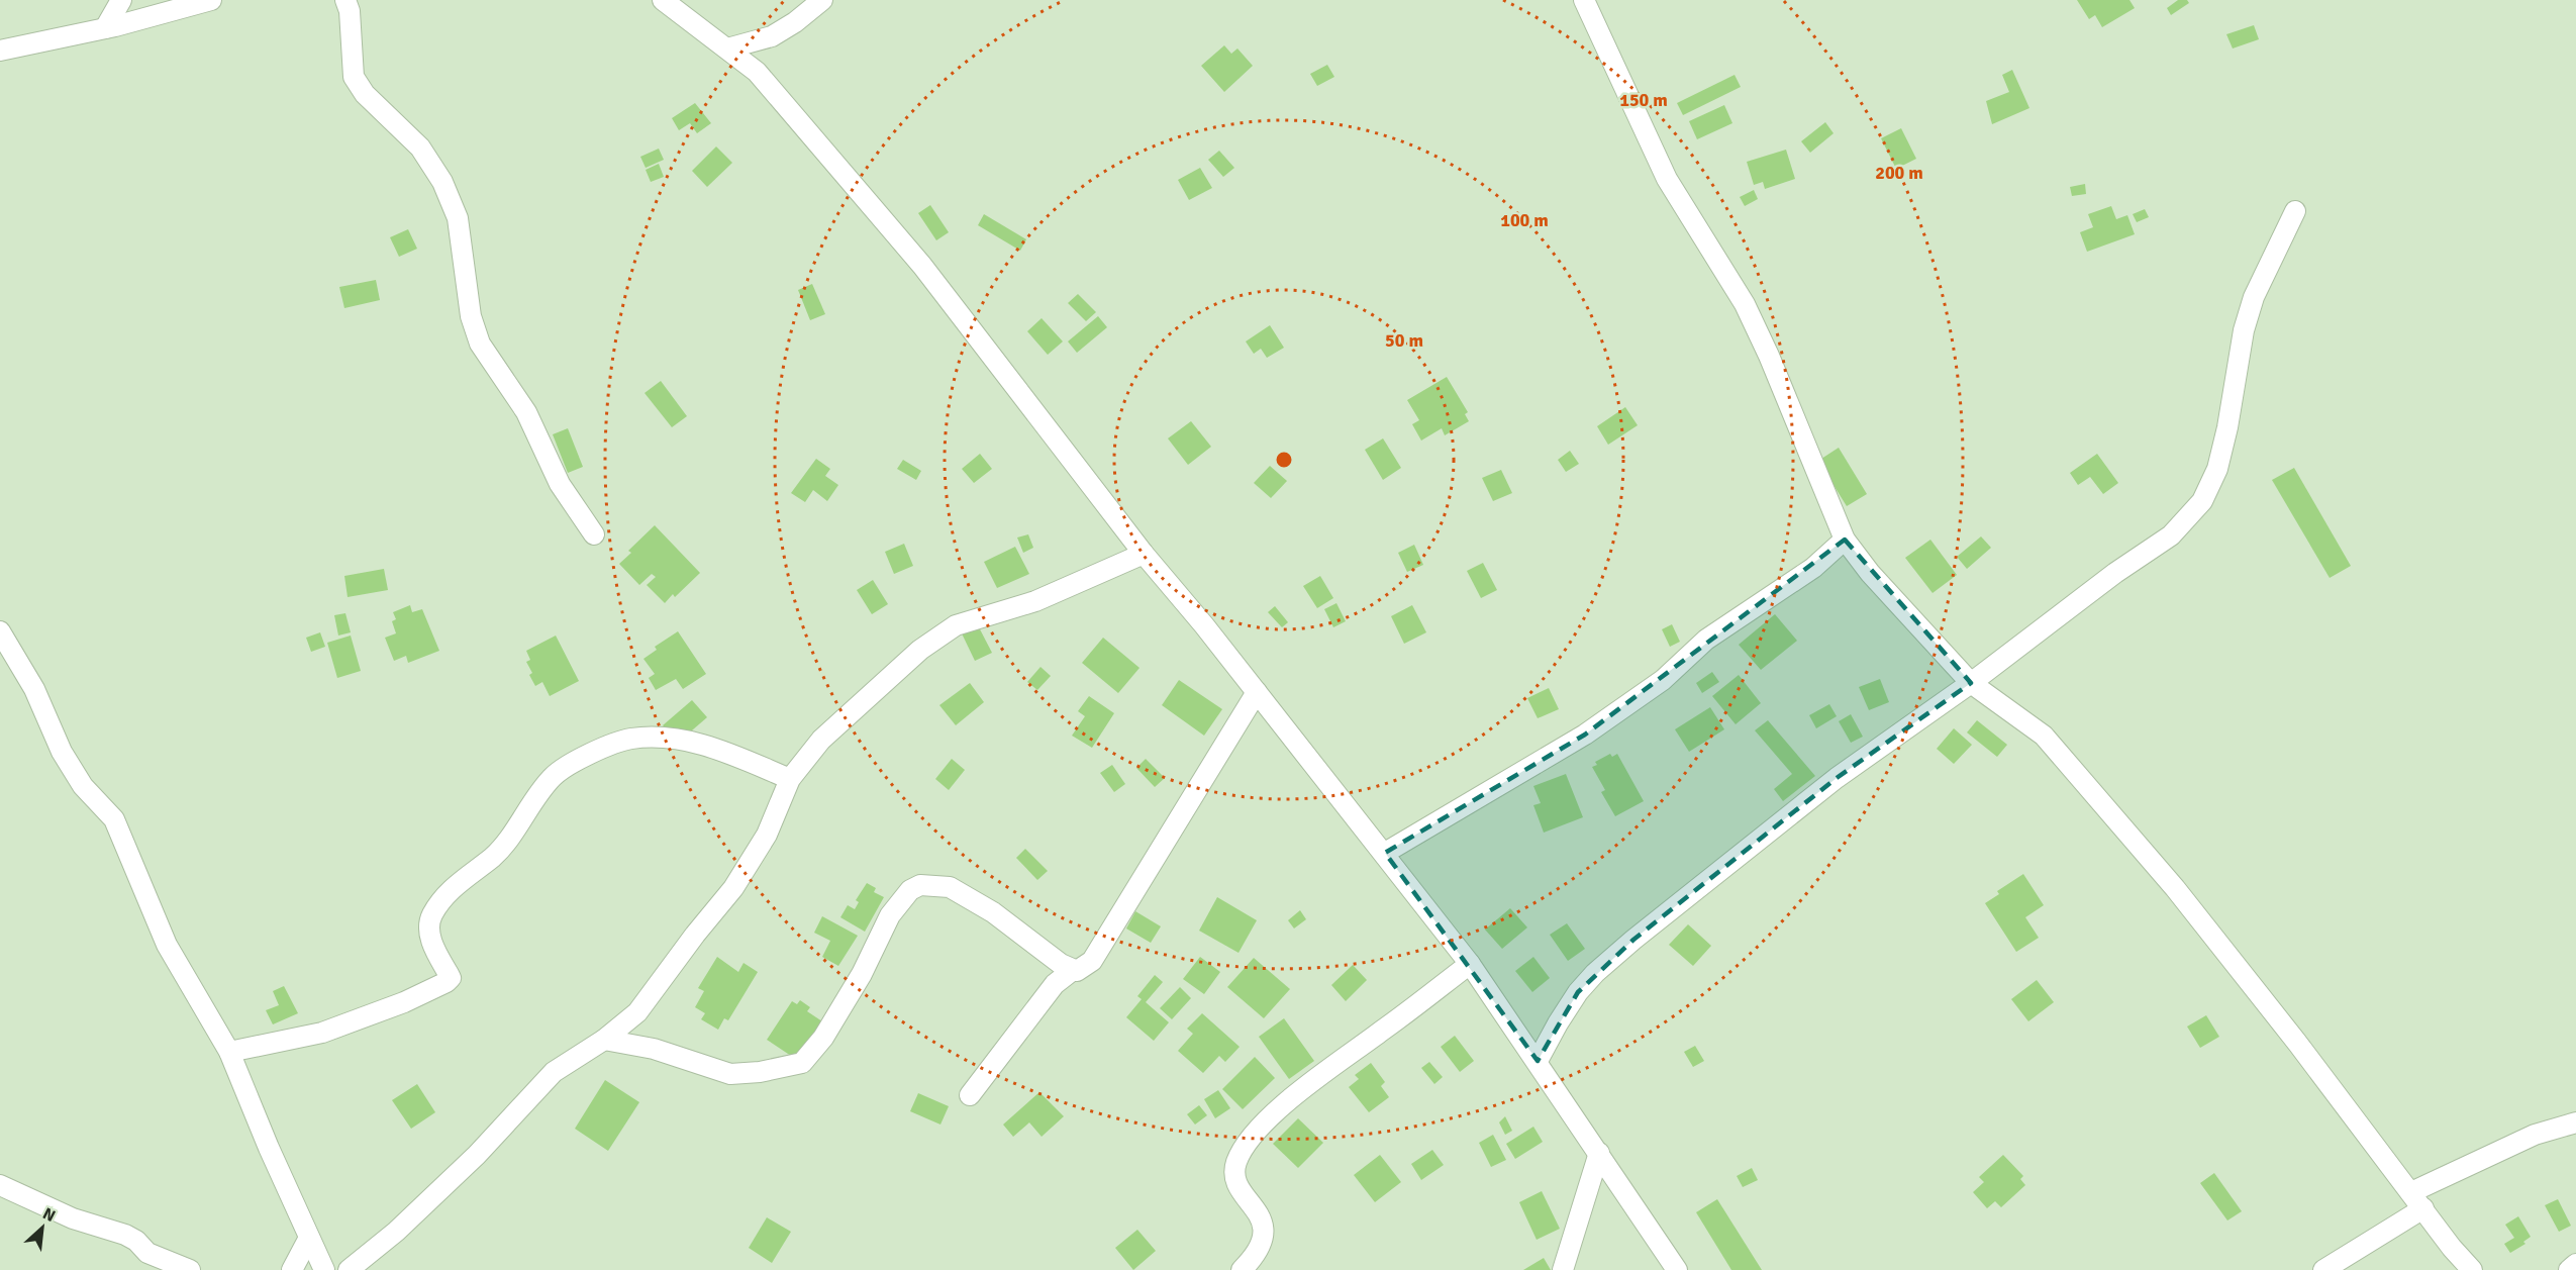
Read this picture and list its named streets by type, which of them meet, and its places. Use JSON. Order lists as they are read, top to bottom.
{
  "north": "top right",
  "rings": [
    "150 m",
    "200 m",
    "100 m",
    "50 m"
  ]
}
